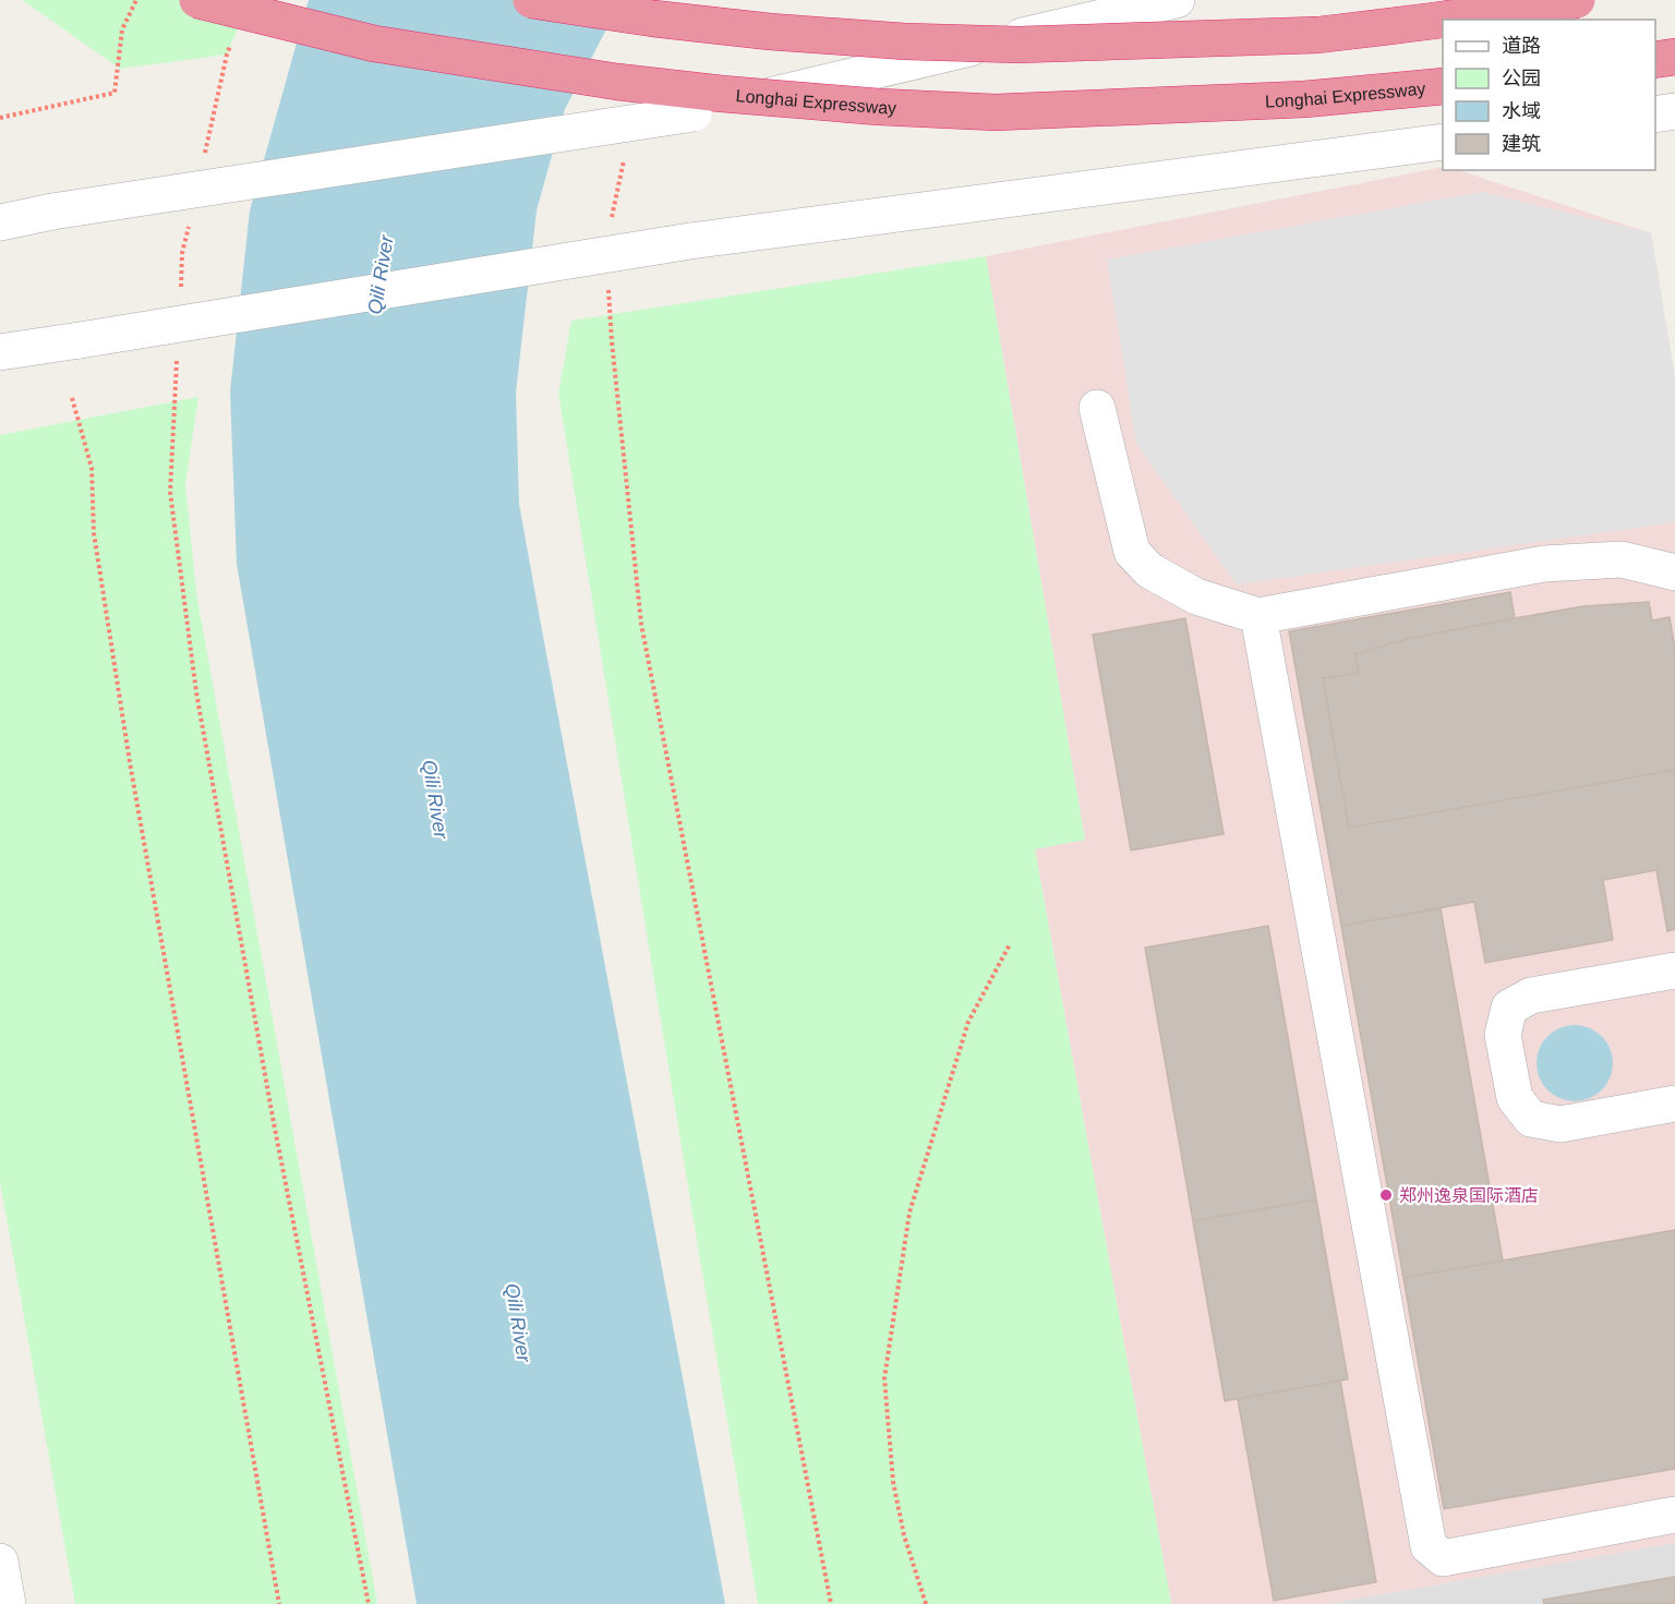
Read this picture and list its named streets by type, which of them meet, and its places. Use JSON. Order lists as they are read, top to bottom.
{
  "streets": {
    "highway": ["Longhai Expressway"]
  },
  "water": ["Qili River"],
  "places": ["郑州逸泉国际酒店"],
  "legend": [
    "道路",
    "公园",
    "水域",
    "建筑"
  ]
}
